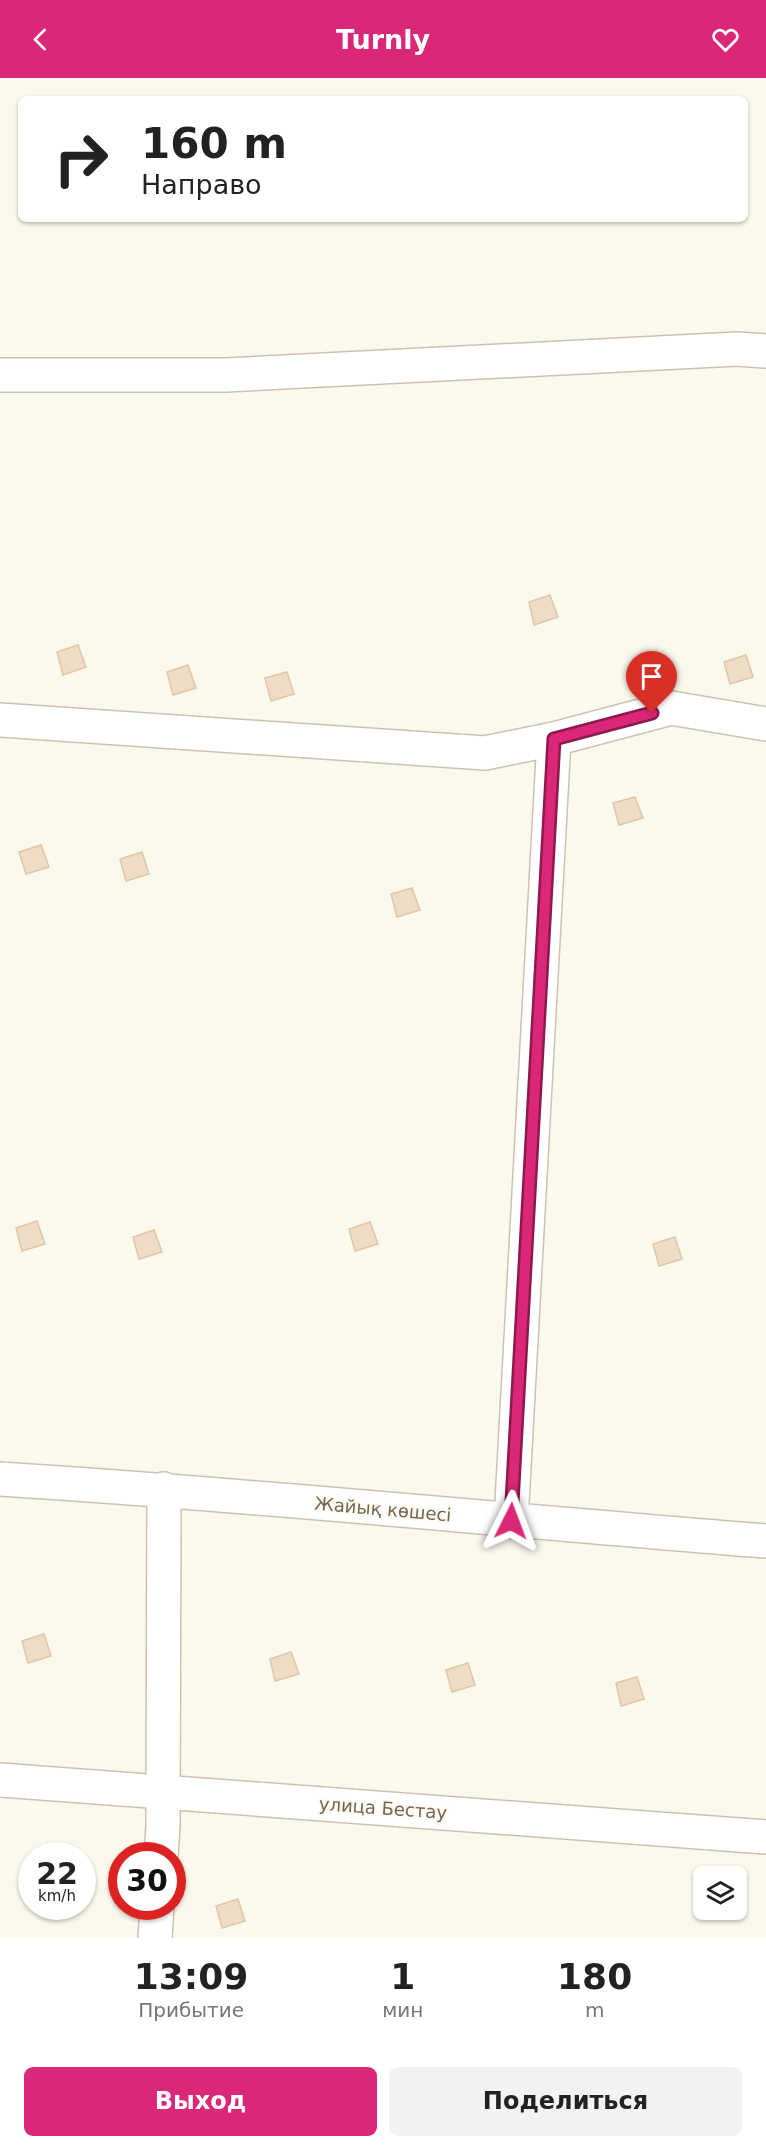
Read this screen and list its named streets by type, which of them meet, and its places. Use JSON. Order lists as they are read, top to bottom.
{
  "streets": {
    "street": ["Жайық көшесі", "улица Бестау"]
  },
  "page": {
    "header": "Turnly",
    "turn": ["160 m", "Направо"],
    "speed": "22 km/h",
    "limit": "30",
    "eta": [
      "13:09",
      "Прибытие",
      "1",
      "мин",
      "180",
      "m"
    ],
    "buttons": ["Выход", "Поделиться"]
  }
}
